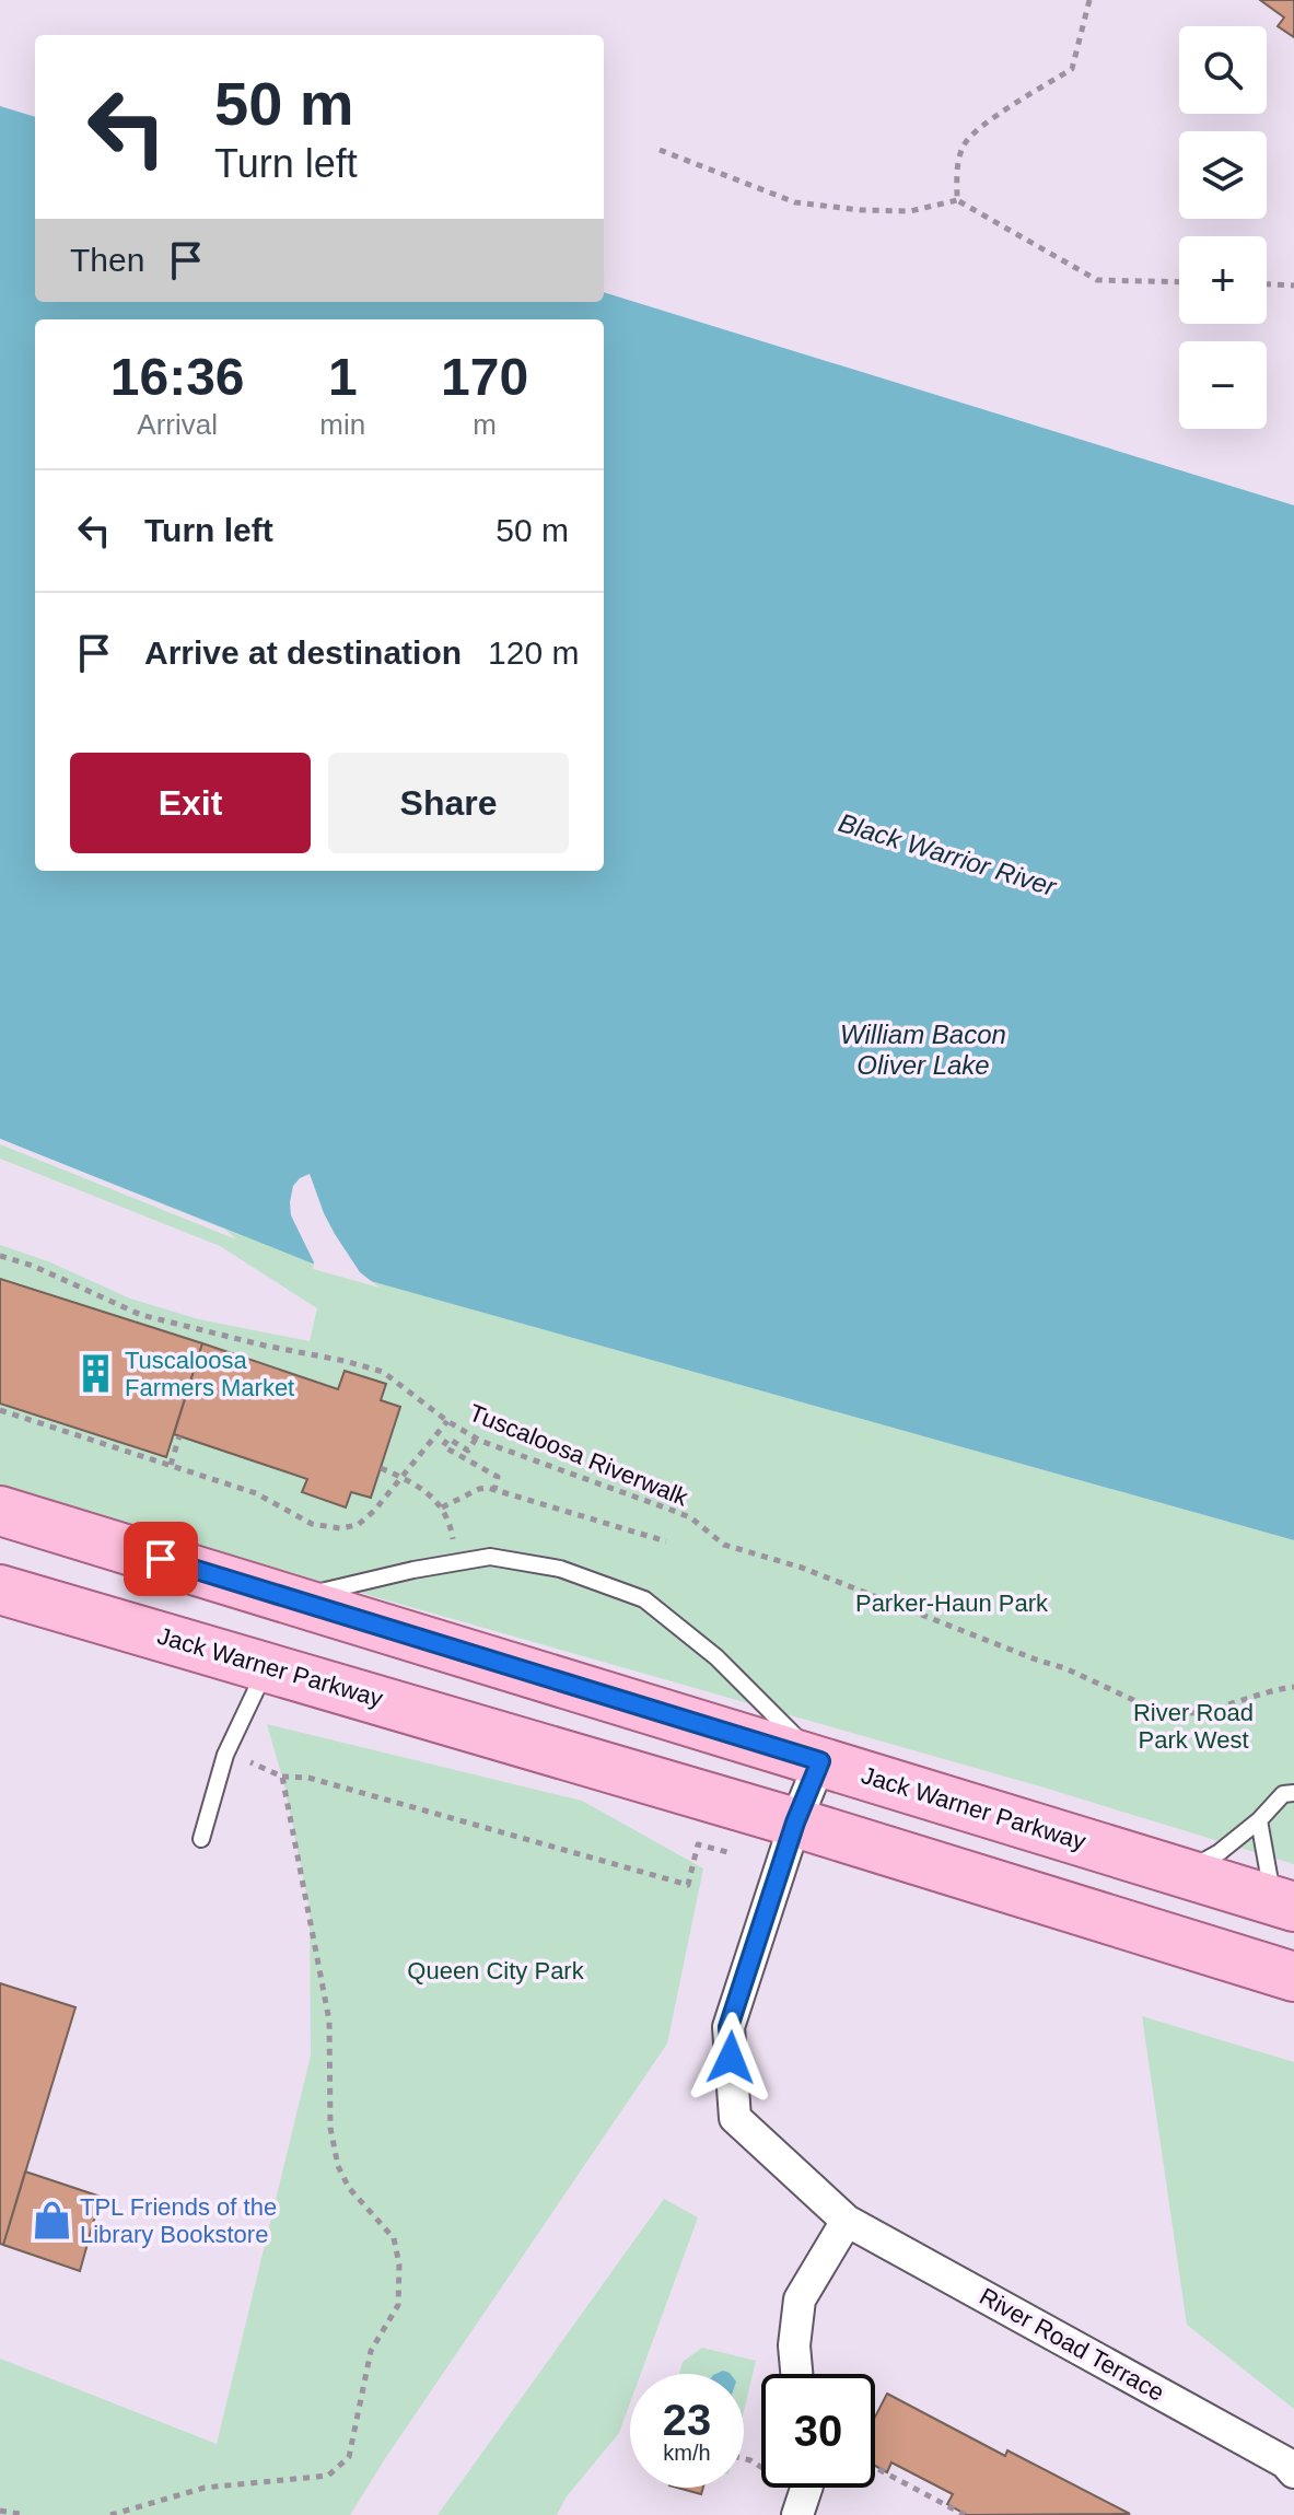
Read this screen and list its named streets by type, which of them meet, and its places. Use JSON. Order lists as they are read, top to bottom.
{
  "streets": {
    "main road": ["Jack Warner Parkway"],
    "street": ["River Road Terrace"],
    "path": ["Tuscaloosa Riverwalk"]
  },
  "crossings": [
    ["Jack Warner Parkway", "River Road Terrace"]
  ],
  "water": ["Black Warrior River", "William Bacon Oliver Lake"],
  "parks": ["Parker-Haun Park", "River Road Park West", "Queen City Park"],
  "places": {
    "building": ["Tuscaloosa Farmers Market"],
    "shop": ["TPL Friends of the Library Bookstore"]
  },
  "page": {
    "map_buttons": ["+", "−"],
    "turn": ["50 m", "Turn left"],
    "then": "Then",
    "eta": [
      "16:36",
      "Arrival",
      "1",
      "min",
      "170",
      "m"
    ],
    "list": [
      {
        "name": "Turn left",
        "value": "50 m"
      },
      {
        "name": "Arrive at destination",
        "value": "120 m"
      }
    ],
    "buttons": ["Exit", "Share"],
    "speed": "23 km/h",
    "limit": "30"
  }
}
